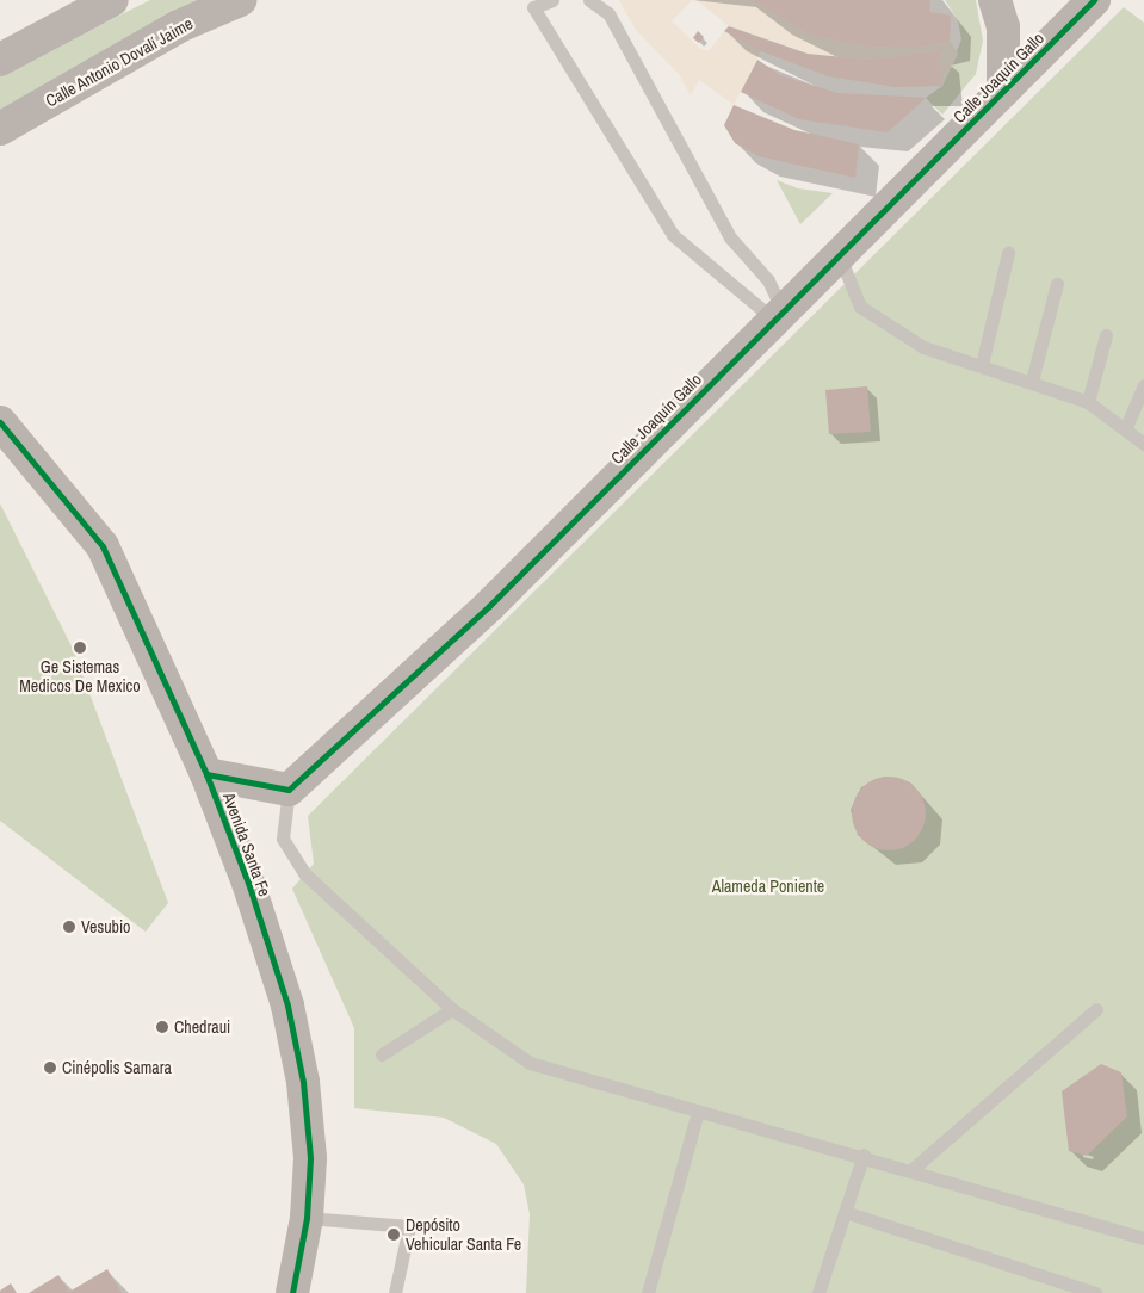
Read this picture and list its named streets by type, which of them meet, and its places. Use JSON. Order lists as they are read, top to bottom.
{
  "streets": {
    "street": ["Calle Antonio Dovalí Jaime", "Calle Joaquín Gallo", "Avenida Santa Fe"]
  },
  "parks": ["Alameda Poniente"],
  "places": [
    "Ge Sistemas Medicos De Mexico",
    "Vesubio",
    "Chedraui",
    "Cinépolis Samara",
    "Depósito Vehicular Santa Fe"
  ]
}
